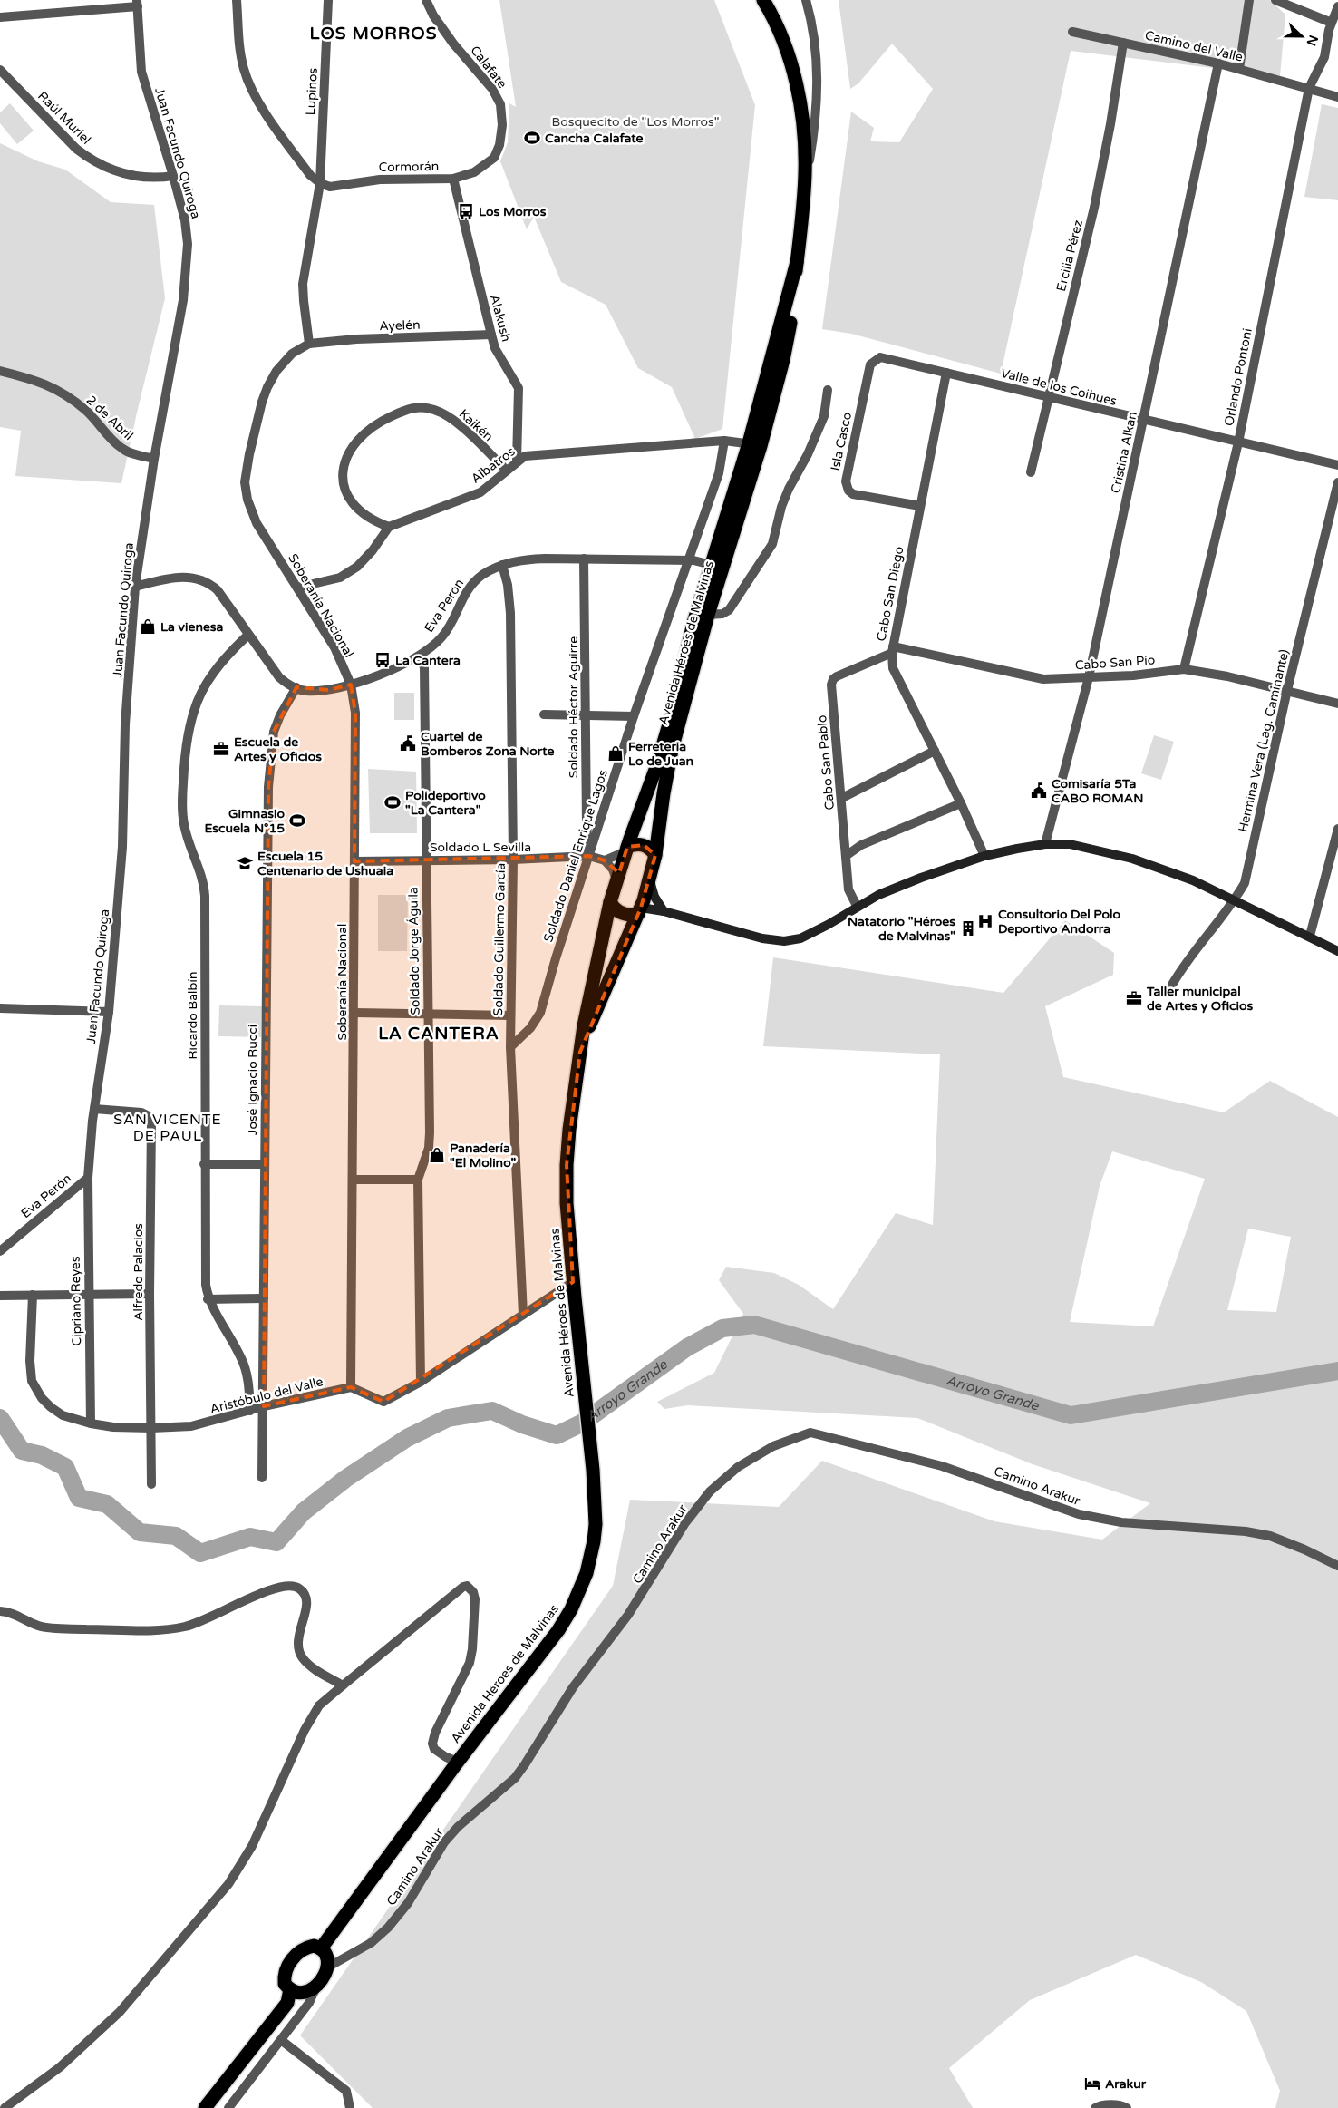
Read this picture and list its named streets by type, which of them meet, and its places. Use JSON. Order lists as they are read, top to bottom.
{
  "streets": {
    "highway": ["Avenida Héroes de Malvinas"],
    "street": [
      "Camino del Valle",
      "Calafate",
      "Lupinos",
      "Raúl Muriel",
      "Juan Facundo Quiroga",
      "Cormorán",
      "Ercilia Pérez",
      "Alakush",
      "Ayelén",
      "Orlando Pontoni",
      "Valle de los Coihues",
      "2 de Abril",
      "Kaikén",
      "Isla Casco",
      "Cristina Alkan",
      "Albatros",
      "Cabo San Diego",
      "Soberanía Nacional",
      "Eva Perón",
      "Cabo San Pío",
      "Soldado Héctor Aguirre",
      "Hermina Vera (Lag. Caminante)",
      "Cabo San Pablo",
      "Soldado L Sevilla",
      "Soldado Daniel Enrique Lagos",
      "Soldado Guillermo García",
      "Soldado Jorge Águila",
      "Ricardo Balbín",
      "José Ignacio Rucci",
      "Alfredo Palacios",
      "Cipriano Reyes",
      "Aristóbulo del Valle",
      "Camino Arakur"
    ]
  },
  "crossings": [
    ["Camino del Valle", "Ercilia Pérez"],
    ["Camino del Valle", "Orlando Pontoni"],
    ["Camino del Valle", "Cristina Alkan"],
    ["Calafate", "Cormorán"],
    ["Lupinos", "Cormorán"],
    ["Raúl Muriel", "Juan Facundo Quiroga"],
    ["Juan Facundo Quiroga", "2 de Abril"],
    ["Juan Facundo Quiroga", "Eva Perón"],
    ["Juan Facundo Quiroga", "Alfredo Palacios"],
    ["Juan Facundo Quiroga", "Cipriano Reyes"],
    ["Cormorán", "Alakush"],
    ["Ercilia Pérez", "Valle de los Coihues"],
    ["Alakush", "Ayelén"],
    ["Alakush", "Albatros"],
    ["Ayelén", "Soberanía Nacional"],
    ["Orlando Pontoni", "Valle de los Coihues"],
    ["Orlando Pontoni", "Cabo San Pío"],
    ["Valle de los Coihues", "Isla Casco"],
    ["Valle de los Coihues", "Cristina Alkan"],
    ["Valle de los Coihues", "Cabo San Diego"],
    ["Kaikén", "Albatros"],
    ["Isla Casco", "Cabo San Diego"],
    ["Cristina Alkan", "Cabo San Pío"],
    ["Albatros", "Avenida Héroes de Malvinas"],
    ["Albatros", "Soldado Daniel Enrique Lagos"],
    ["Cabo San Diego", "Cabo San Pío"],
    ["Cabo San Diego", "Cabo San Pablo"],
    ["Soberanía Nacional", "Eva Perón"],
    ["Soberanía Nacional", "Soldado L Sevilla"],
    ["Soberanía Nacional", "Aristóbulo del Valle"],
    ["Eva Perón", "Avenida Héroes de Malvinas"],
    ["Eva Perón", "Soldado Héctor Aguirre"],
    ["Eva Perón", "Soldado Daniel Enrique Lagos"],
    ["Eva Perón", "Soldado Guillermo García"],
    ["Eva Perón", "Soldado Jorge Águila"],
    ["Eva Perón", "Ricardo Balbín"],
    ["Eva Perón", "José Ignacio Rucci"],
    ["Eva Perón", "Cipriano Reyes"],
    ["Avenida Héroes de Malvinas", "Camino Arakur"],
    ["Cabo San Pío", "Hermina Vera (Lag. Caminante)"],
    ["Cabo San Pío", "Cabo San Pablo"],
    ["Soldado Héctor Aguirre", "Soldado L Sevilla"],
    ["Soldado Héctor Aguirre", "Soldado Daniel Enrique Lagos"],
    ["Soldado L Sevilla", "Soldado Daniel Enrique Lagos"],
    ["Soldado L Sevilla", "Soldado Guillermo García"],
    ["Soldado L Sevilla", "Soldado Jorge Águila"],
    ["Soldado Daniel Enrique Lagos", "Soldado Guillermo García"],
    ["Ricardo Balbín", "Aristóbulo del Valle"],
    ["José Ignacio Rucci", "Aristóbulo del Valle"],
    ["Alfredo Palacios", "Aristóbulo del Valle"],
    ["Cipriano Reyes", "Aristóbulo del Valle"]
  ],
  "districts": ["LOS MORROS", "LA CANTERA", "SAN VICENTE DE PAUL"],
  "water": ["Arroyo Grande"],
  "parks": ["Bosquecito de \"Los Morros\""],
  "places": {
    "sports": ["Cancha Calafate", "Polideportivo \"La Cantera\"", "Gimnasio Escuela N°15"],
    "bus stop": ["Los Morros", "La Cantera"],
    "shop": ["La vienesa", "Ferreteria Lo de Juan", "Panadería \"El Molino\""],
    "public building": ["Cuartel de Bomberos Zona Norte", "Comisaría 5Ta CABO ROMAN"],
    "office": ["Escuela de Artes y Oficios", "Taller municipal de Artes y Oficios"],
    "school or university": ["Escuela 15 Centenario de Ushuaia"],
    "hospital": ["Consultorio Del Polo Deportivo Andorra"],
    "building": ["Natatorio \"Héroes de Malvinas\""],
    "hotel": ["Arakur"]
  },
  "north": "right"
}
